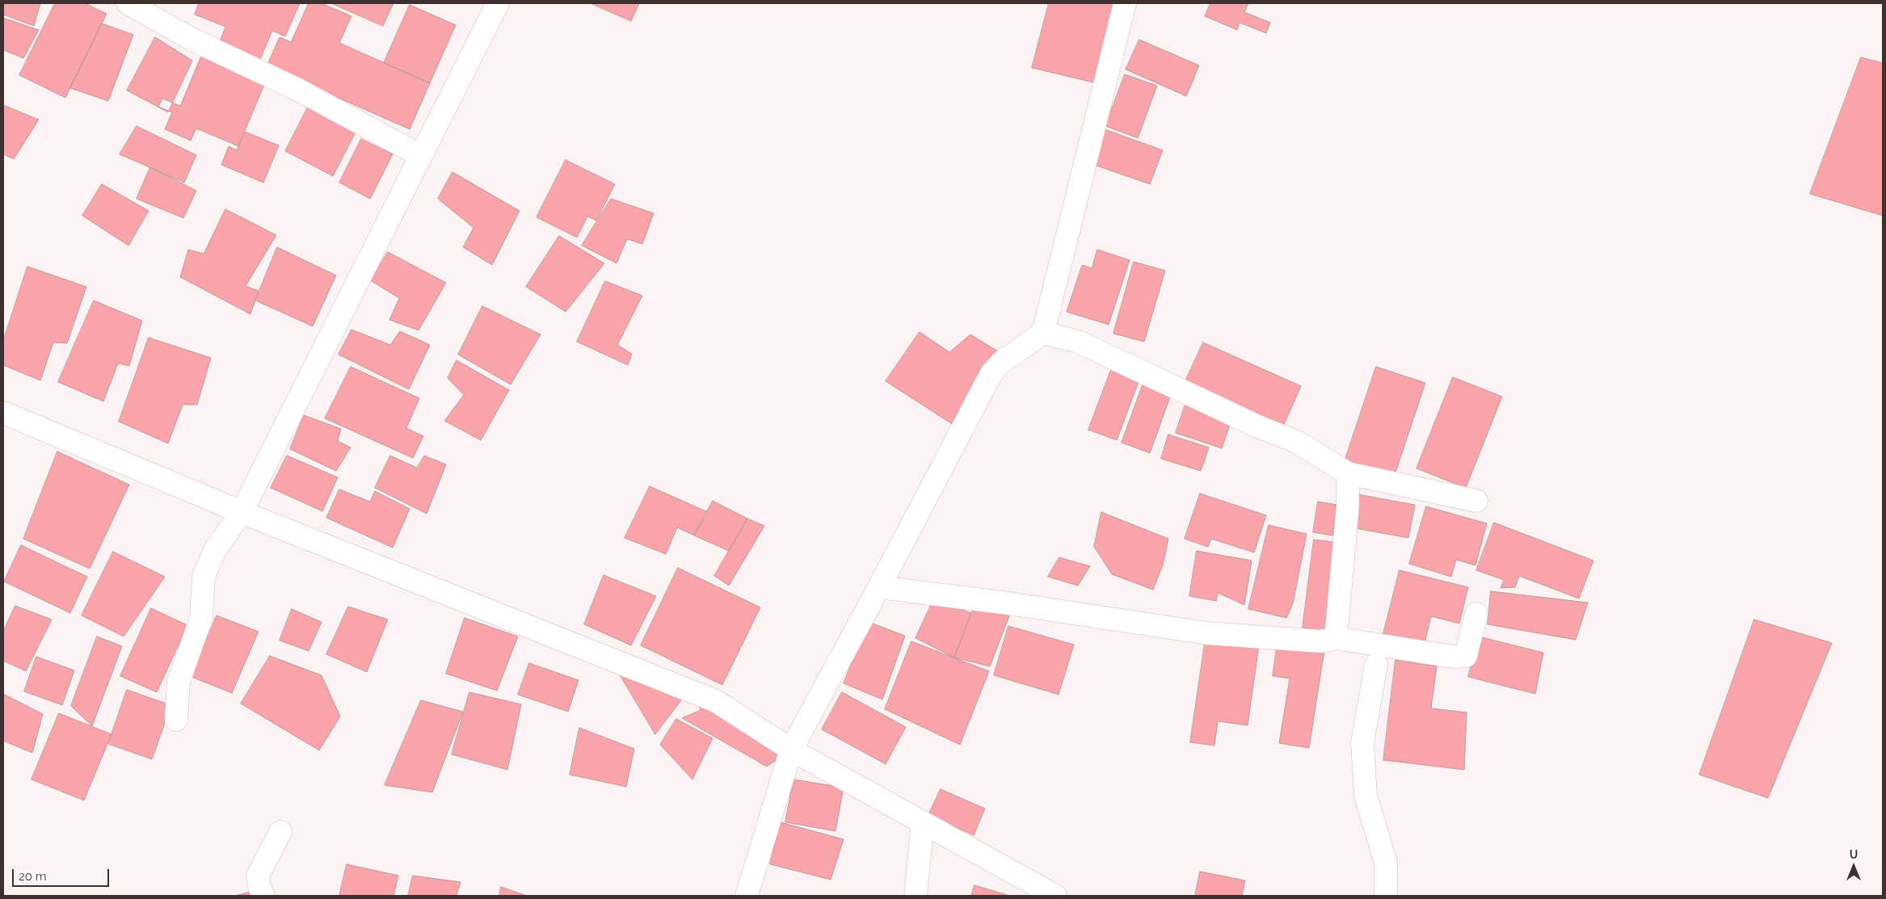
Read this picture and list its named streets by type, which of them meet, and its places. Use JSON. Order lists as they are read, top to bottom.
{
  "scale_bar": "20 m",
  "north": "top"
}
